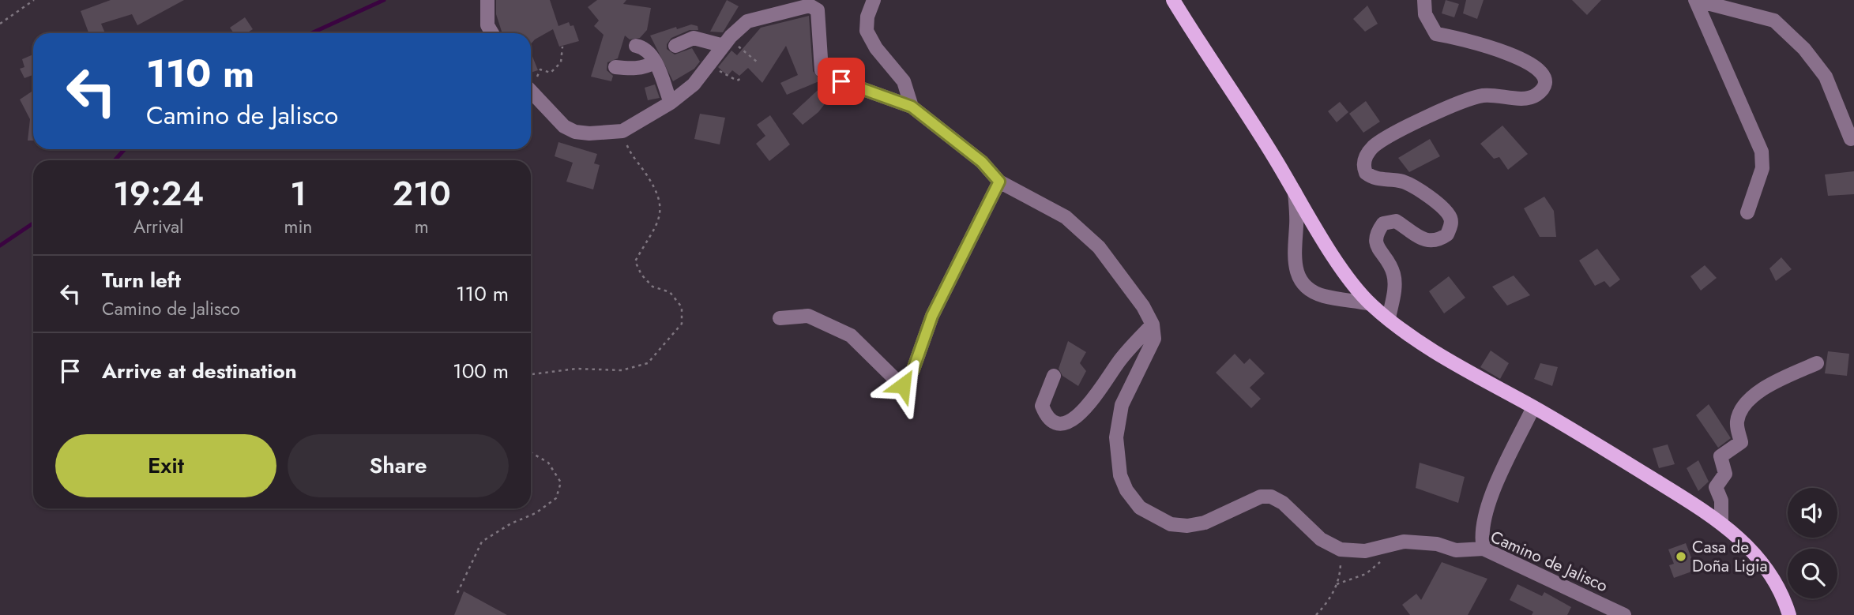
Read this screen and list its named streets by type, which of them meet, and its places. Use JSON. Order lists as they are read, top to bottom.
{
  "streets": {
    "street": ["Camino de Jalisco"]
  },
  "places": ["Casa de Doña Ligia"],
  "page": {
    "turn": ["110 m", "Camino de Jalisco"],
    "eta": [
      "19:24",
      "Arrival",
      "1",
      "min",
      "210",
      "m"
    ],
    "list": [
      {
        "name": "Turn left",
        "note": "Camino de Jalisco",
        "value": "110 m"
      },
      {
        "name": "Arrive at destination",
        "value": "100 m"
      }
    ],
    "buttons": ["Exit", "Share"]
  }
}
